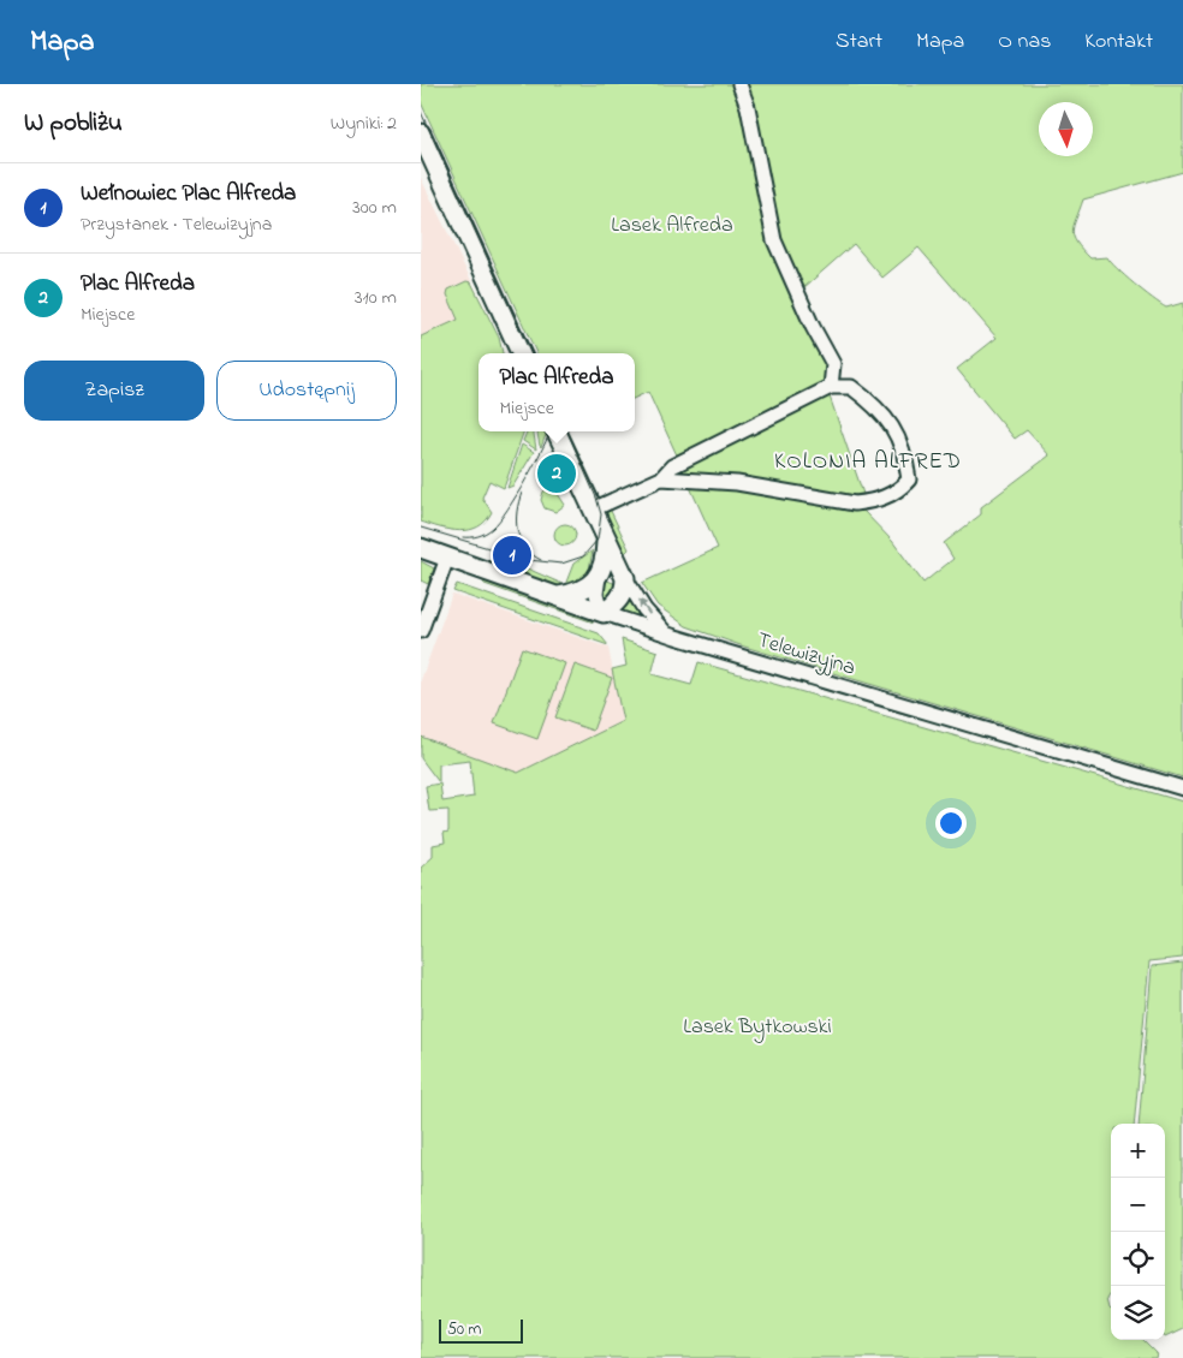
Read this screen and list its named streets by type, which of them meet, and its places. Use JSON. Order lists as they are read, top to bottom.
{
  "streets": {
    "main road": ["Telewizyjna"]
  },
  "districts": ["KOLONIA ALFRED"],
  "parks": ["Lasek Alfreda", "Lasek Bytkowski"],
  "scale_bar": "50 m",
  "north": "bottom",
  "page": {
    "header": "Mapa",
    "nav": [
      "Start",
      "Mapa",
      "O nas",
      "Kontakt"
    ],
    "heading": ["W pobliżu", "Wyniki: 2"],
    "list": [
      {
        "mark": "1",
        "name": "Wełnowiec Plac Alfreda",
        "note": "Przystanek · Telewizyjna",
        "value": "300 m"
      },
      {
        "mark": "2",
        "name": "Plac Alfreda",
        "note": "Miejsce",
        "value": "310 m"
      }
    ],
    "buttons": ["Zapisz", "Udostępnij"],
    "popup": ["Plac Alfreda", "Miejsce"],
    "pins": ["2", "1"],
    "map_buttons": ["+", "−"],
    "scale": "50 m"
  }
}
